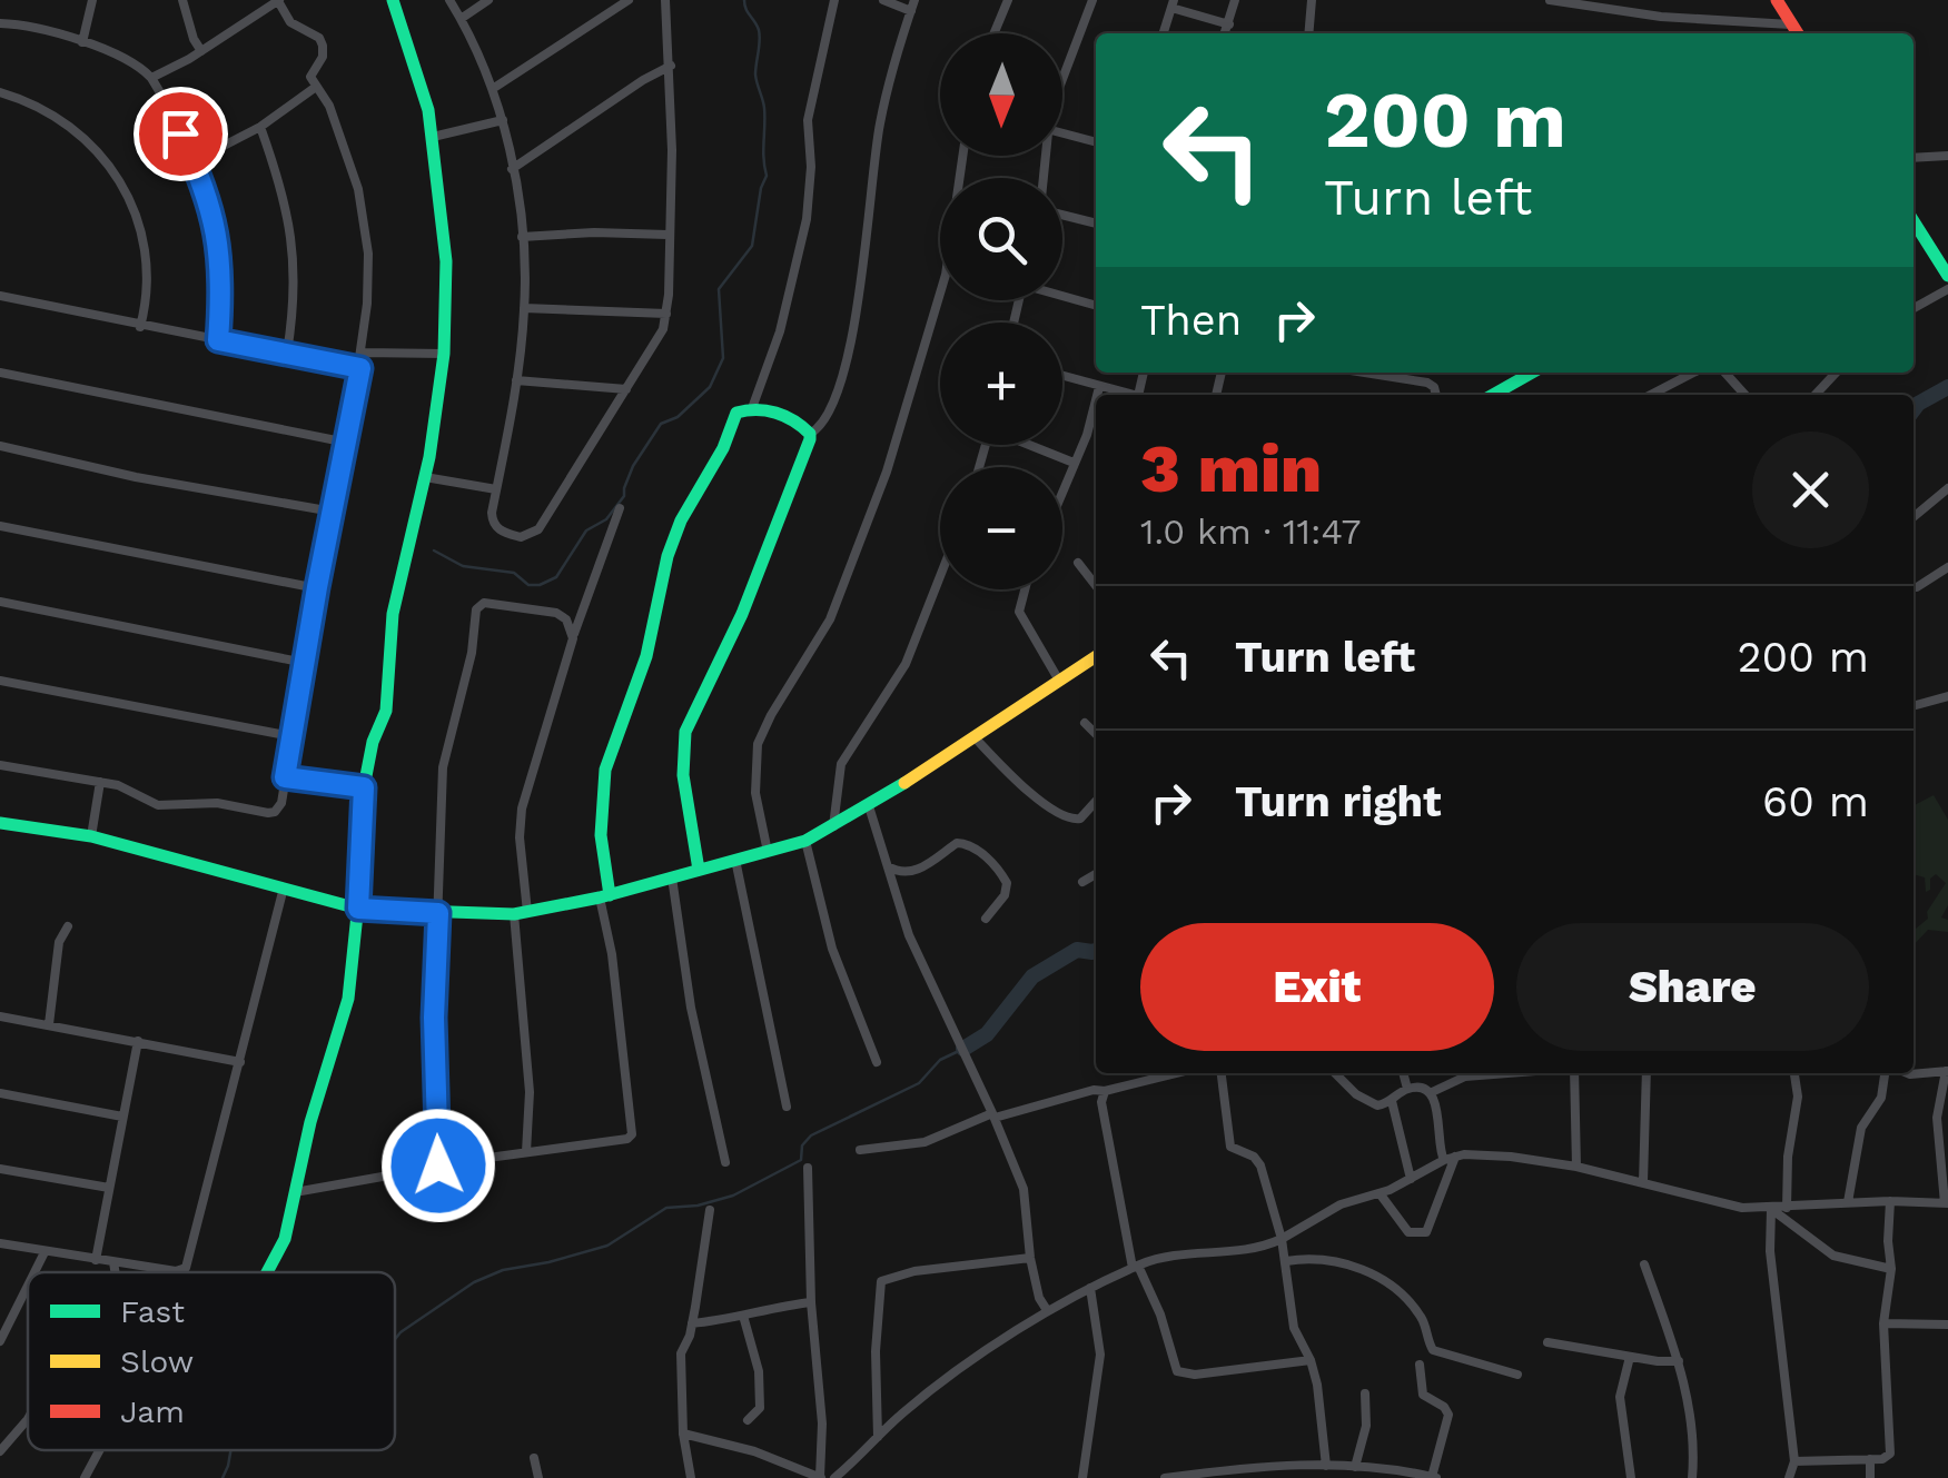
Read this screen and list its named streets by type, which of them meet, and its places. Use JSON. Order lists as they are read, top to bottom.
{
  "legend": ["Fast", "Slow", "Jam"],
  "north": "bottom",
  "page": {
    "map_buttons": ["+", "−"],
    "turn": ["200 m", "Turn left"],
    "then": "Then",
    "heading": ["3 min", "1.0 km · 11:47"],
    "list": [
      {
        "name": "Turn left",
        "value": "200 m"
      },
      {
        "name": "Turn right",
        "value": "60 m"
      }
    ],
    "buttons": ["Exit", "Share"]
  }
}
